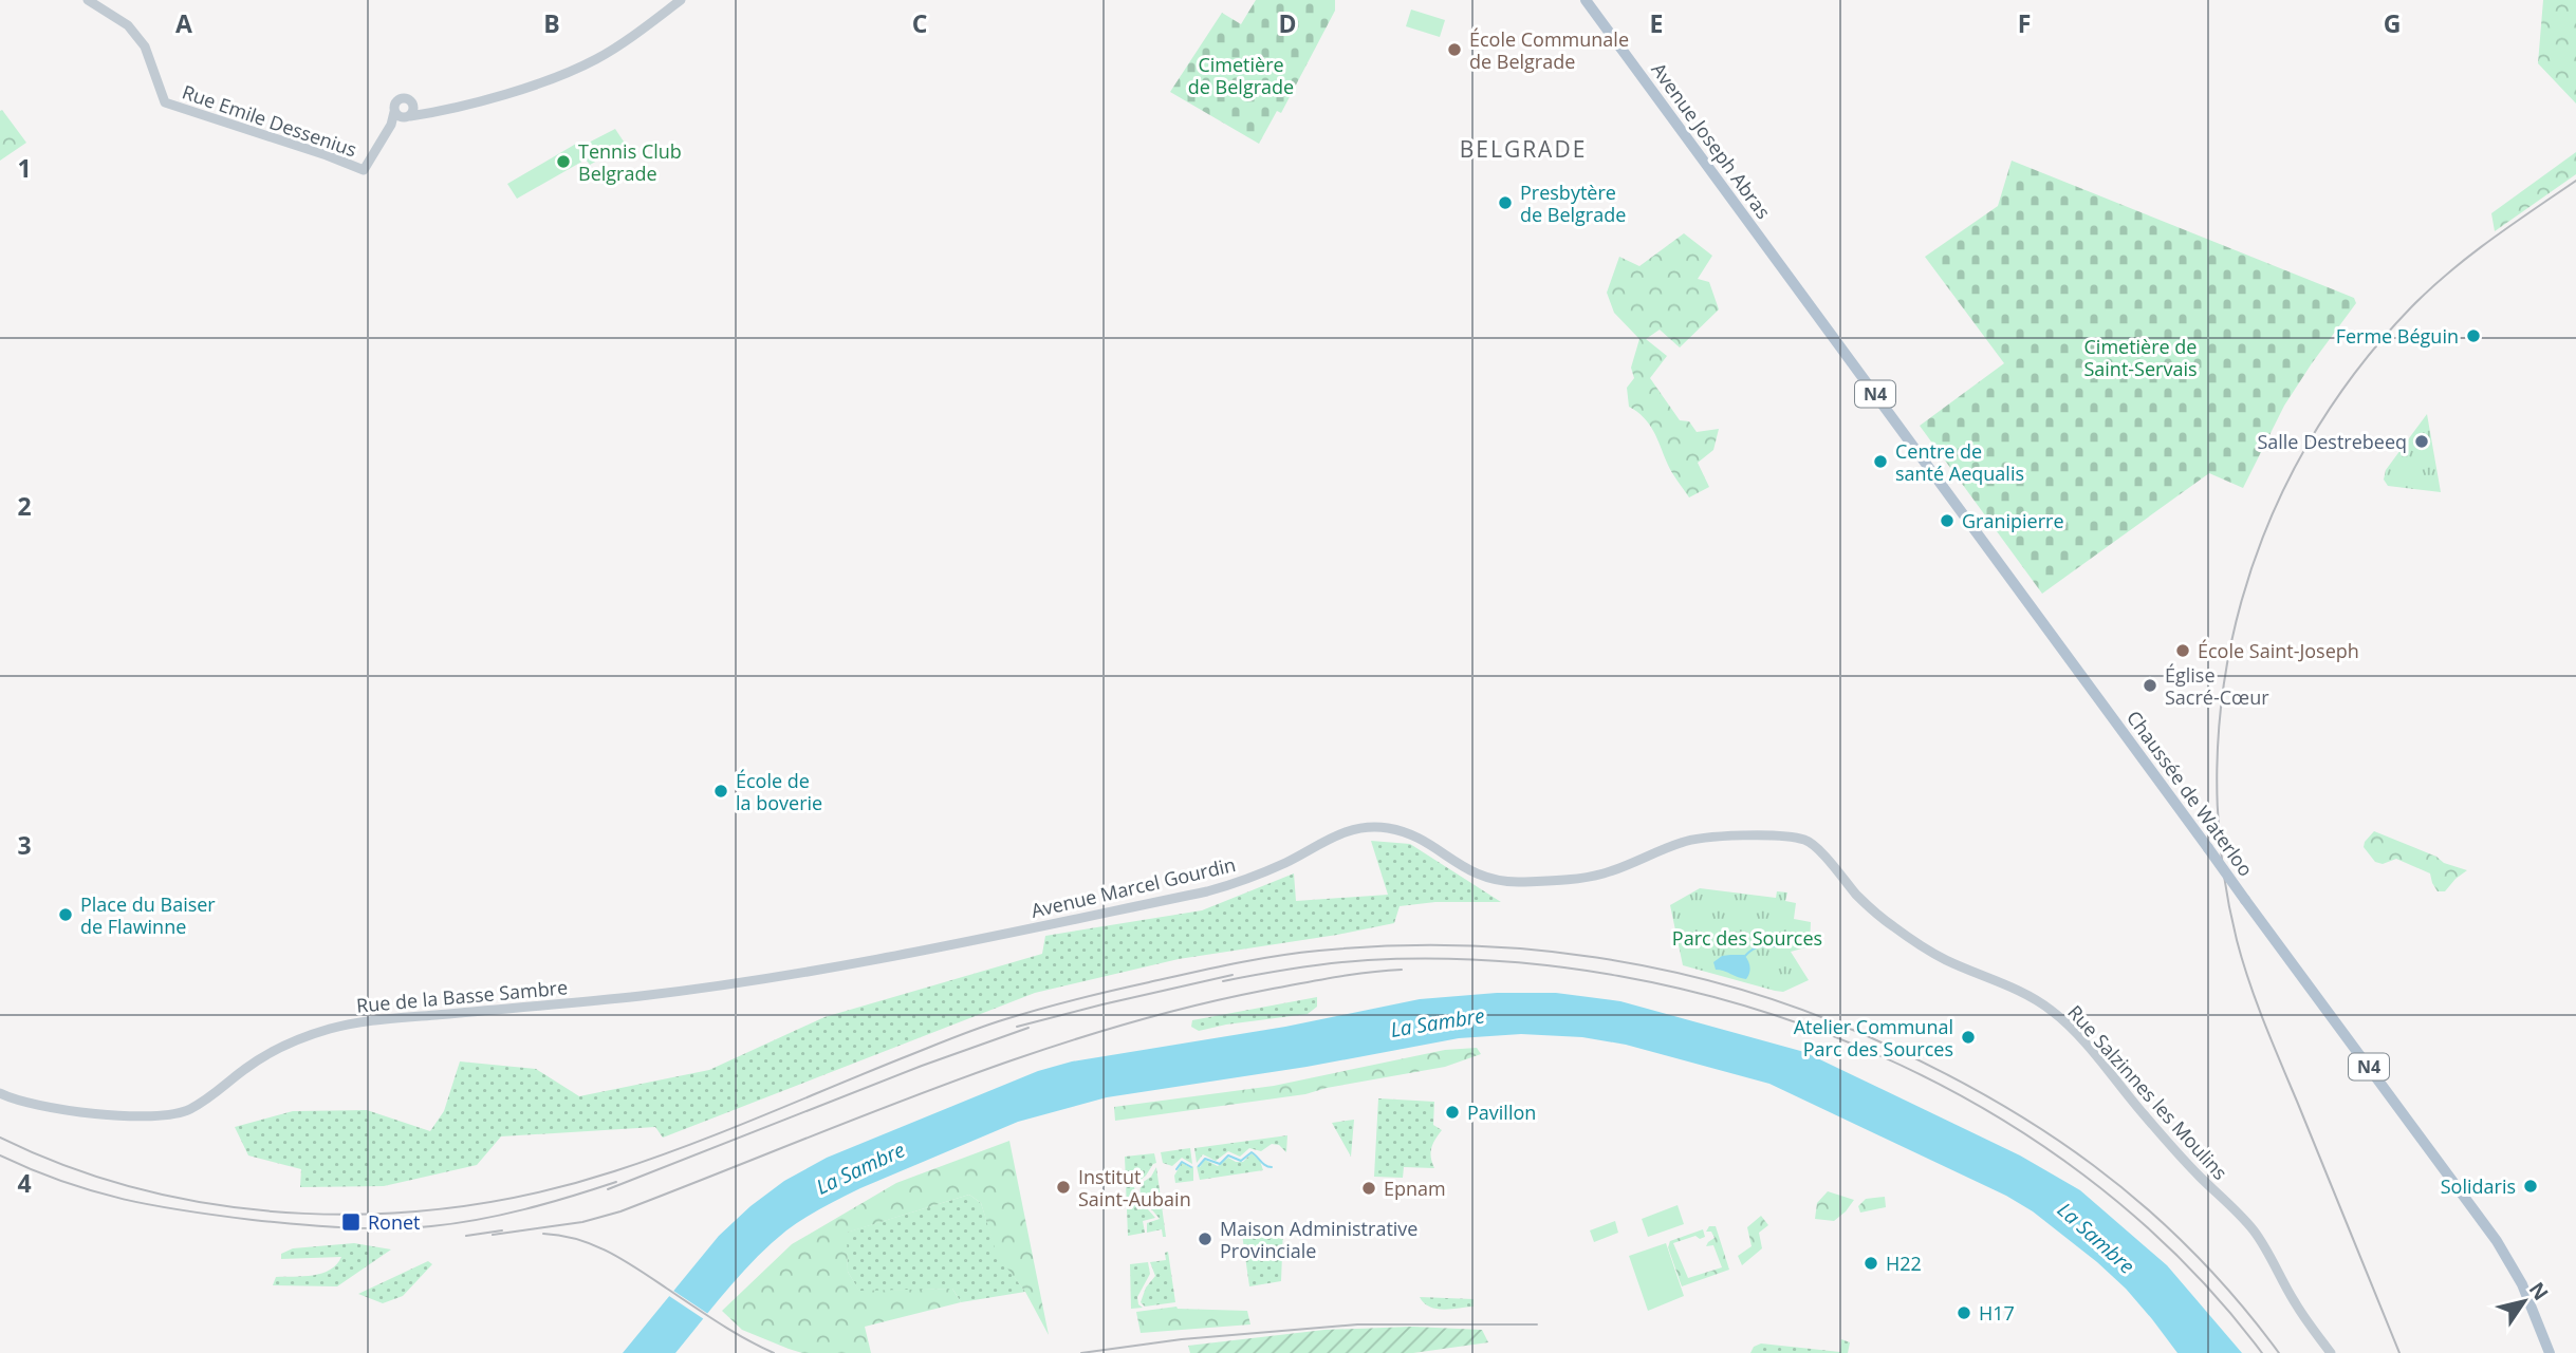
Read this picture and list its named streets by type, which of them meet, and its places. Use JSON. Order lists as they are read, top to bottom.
{
  "streets": {
    "main road": ["Avenue Joseph Abras", "N4", "Chaussée de Waterloo"],
    "street": [
      "Rue Emile Dessenius",
      "Avenue Marcel Gourdin",
      "Rue de la Basse Sambre",
      "Rue Salzinnes les Moulins"
    ]
  },
  "crossings": [
    ["Avenue Joseph Abras", "Chaussée de Waterloo"],
    ["Avenue Marcel Gourdin", "Rue de la Basse Sambre"],
    ["Avenue Marcel Gourdin", "Rue Salzinnes les Moulins"]
  ],
  "districts": ["BELGRADE"],
  "water": ["La Sambre"],
  "parks": ["Cimetière de Belgrade", "Cimetière de Saint-Servais", "Parc des Sources"],
  "places": {
    "other": [
      "École Communale de Belgrade",
      "Tennis Club Belgrade",
      "Presbytère de Belgrade",
      "Ferme Béguin",
      "Salle Destrebeeq",
      "Centre de santé Aequalis",
      "Granipierre",
      "École Saint-Joseph",
      "Église Sacré-Cœur",
      "École de la boverie",
      "Place du Baiser de Flawinne",
      "Atelier Communal Parc des Sources",
      "Pavillon",
      "Solidaris",
      "Institut Saint-Aubain",
      "Epnam",
      "Maison Administrative Provinciale",
      "H22",
      "H17"
    ],
    "transit": ["Ronet"]
  },
  "north": "top right",
  "grid": {
    "columns": [
      "A",
      "B",
      "C",
      "D",
      "E",
      "F",
      "G"
    ],
    "rows": [
      "1",
      "2",
      "3",
      "4"
    ]
  }
}
